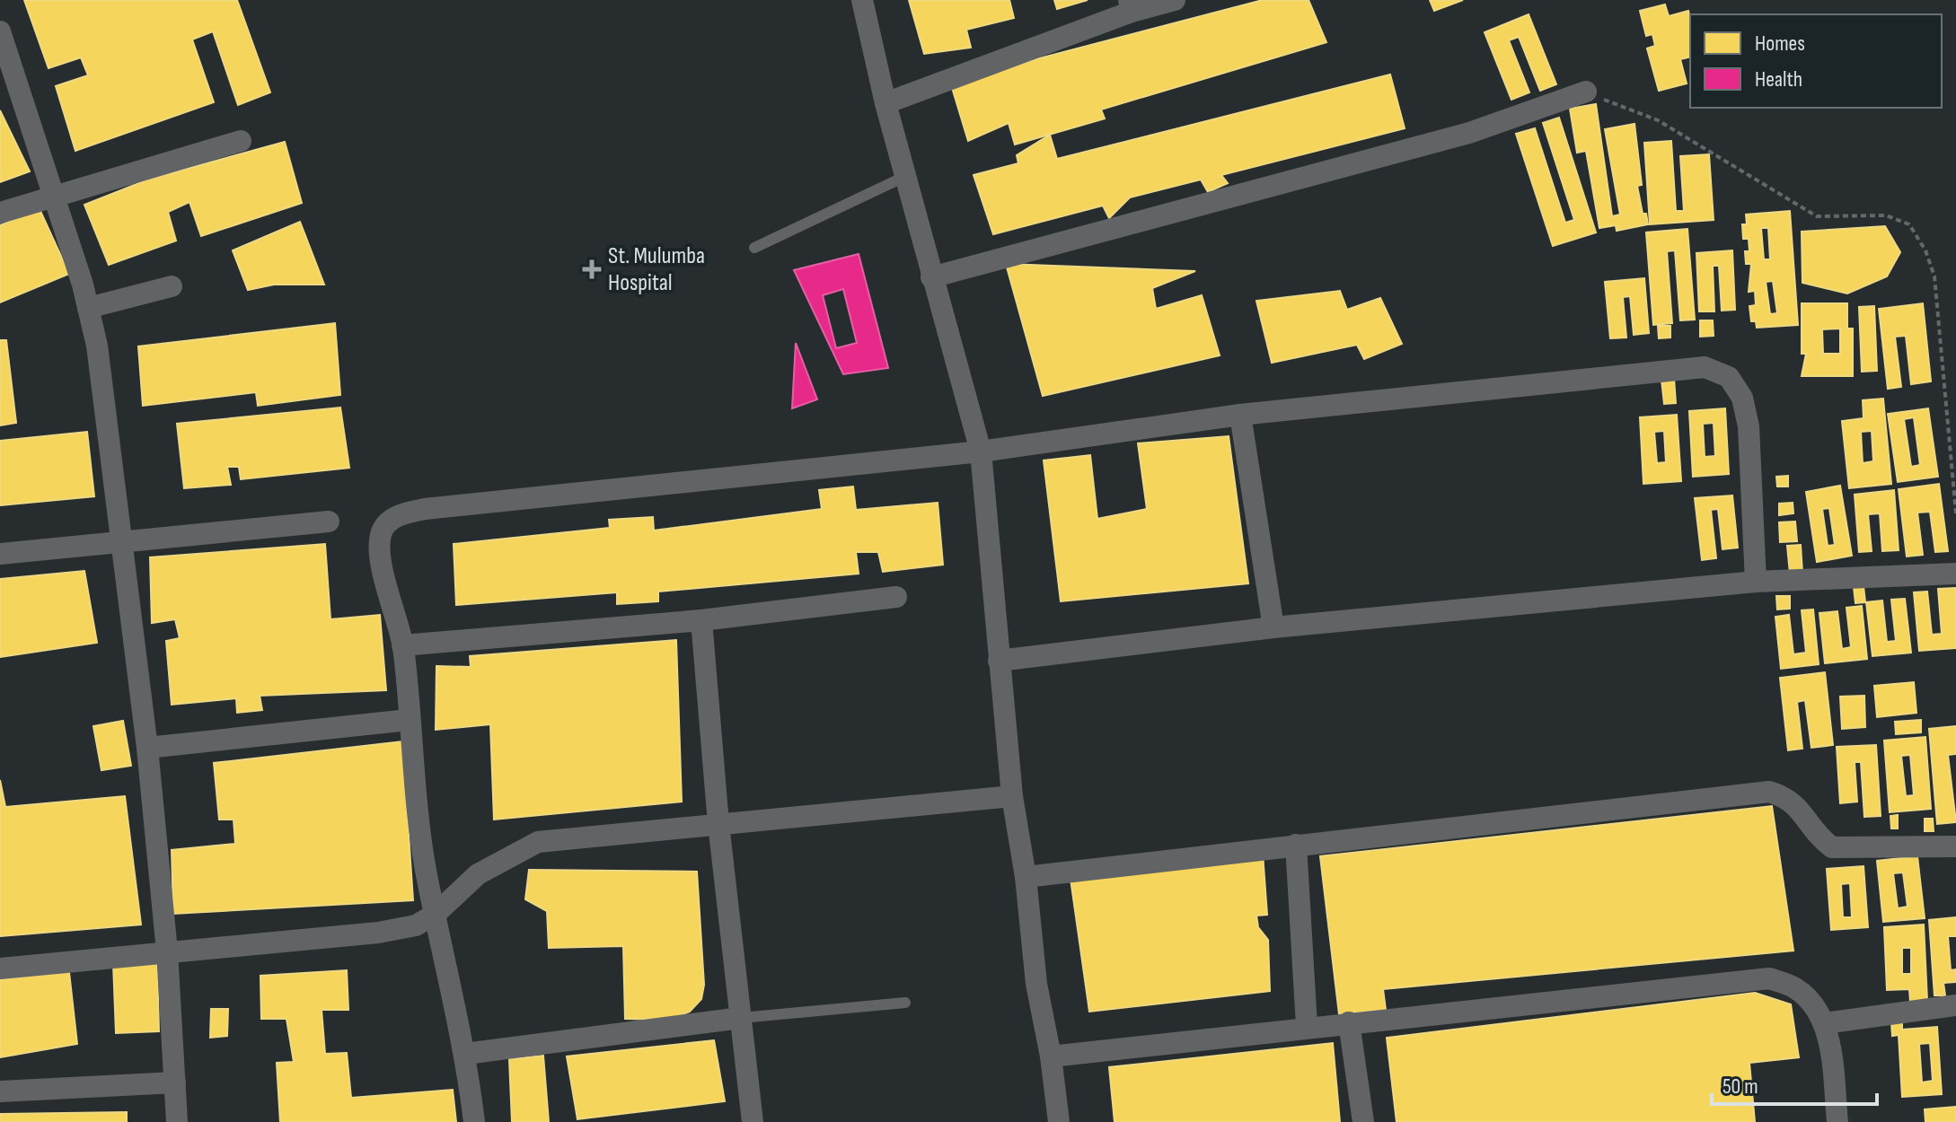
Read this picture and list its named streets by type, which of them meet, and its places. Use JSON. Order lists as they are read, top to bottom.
{
  "places": {
    "health": ["St. Mulumba Hospital"]
  },
  "legend": ["Homes", "Health"],
  "scale_bar": "50 m"
}
